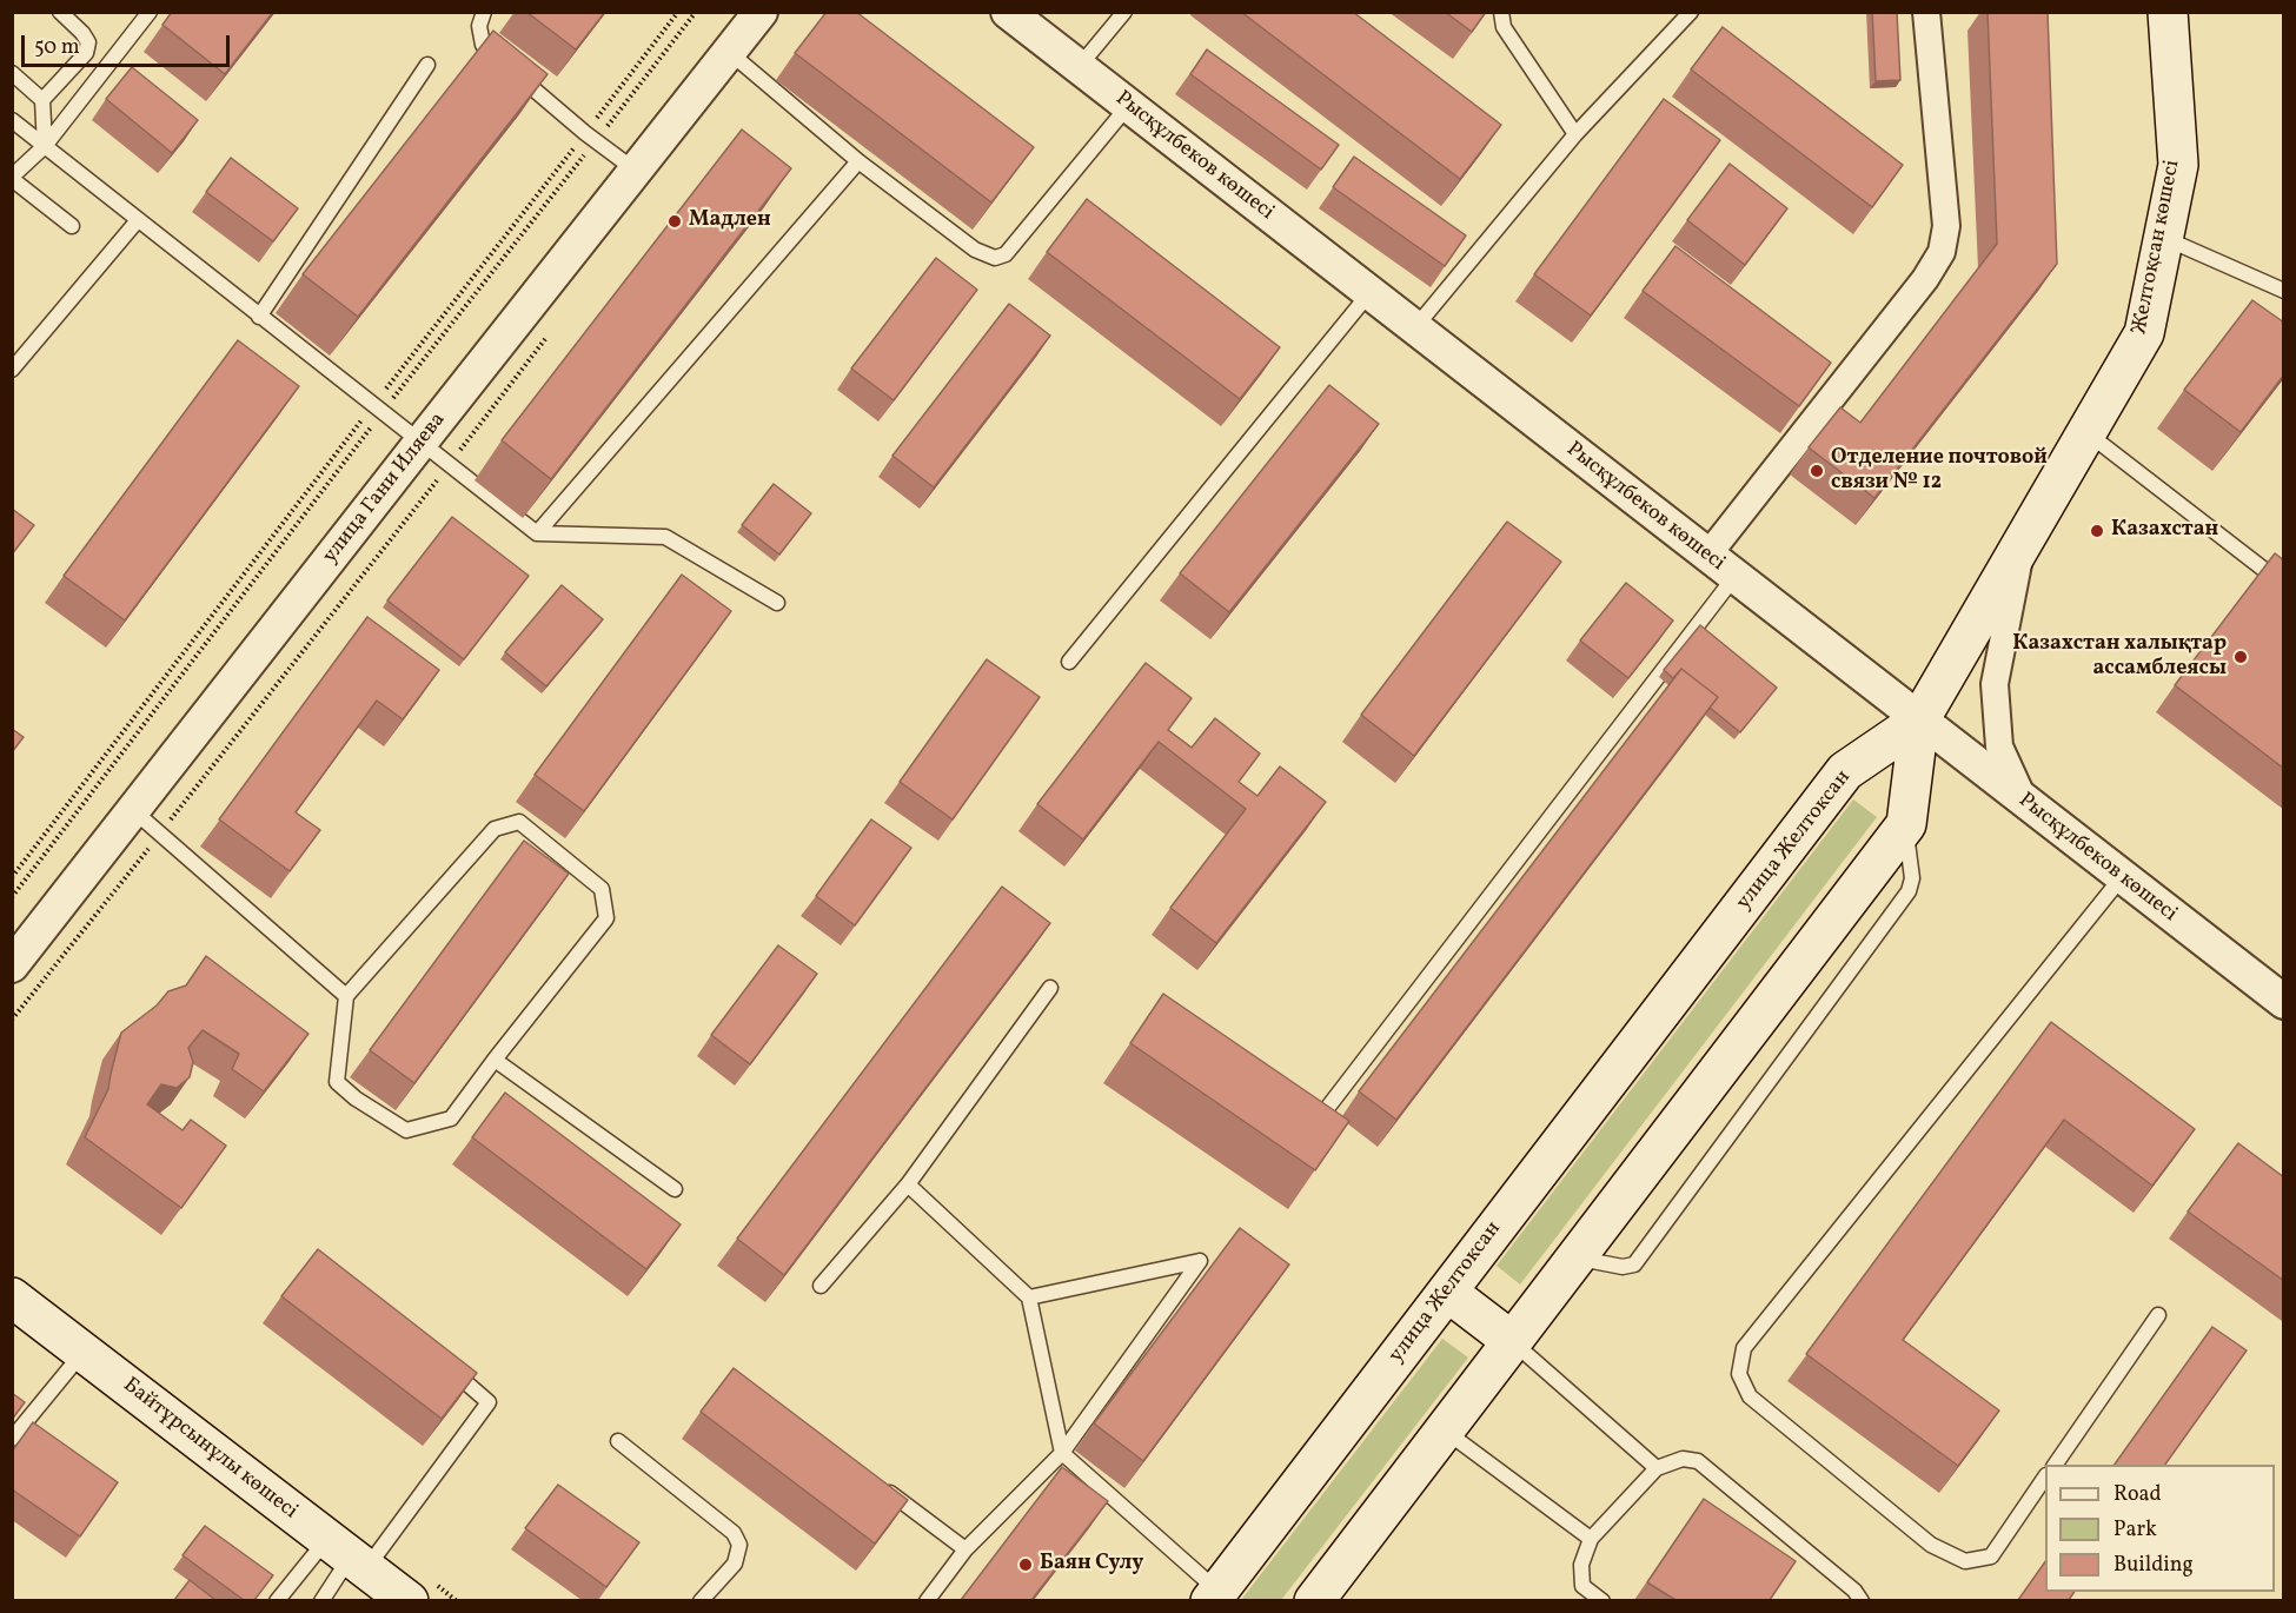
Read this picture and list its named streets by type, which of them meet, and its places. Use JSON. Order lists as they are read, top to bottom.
{
  "streets": {
    "main road": ["Желтоқсан көшесі", "улица Желтоксан", "Байтұрсынұлы көшесі"],
    "street": ["Рысқұлбеков көшесі", "улица Гани Иляева"]
  },
  "crossings": [
    ["Рысқұлбеков көшесі", "Желтоқсан көшесі"],
    ["Рысқұлбеков көшесі", "улица Желтоксан"],
    ["Желтоқсан көшесі", "улица Желтоксан"]
  ],
  "places": [
    "Мадлен",
    "Отделение почтовой связи № 12",
    "Казахстан",
    "Казахстан халықтар ассамблеясы",
    "Баян Сулу"
  ],
  "legend": ["Road", "Park", "Building"],
  "scale_bar": "50 m"
}
